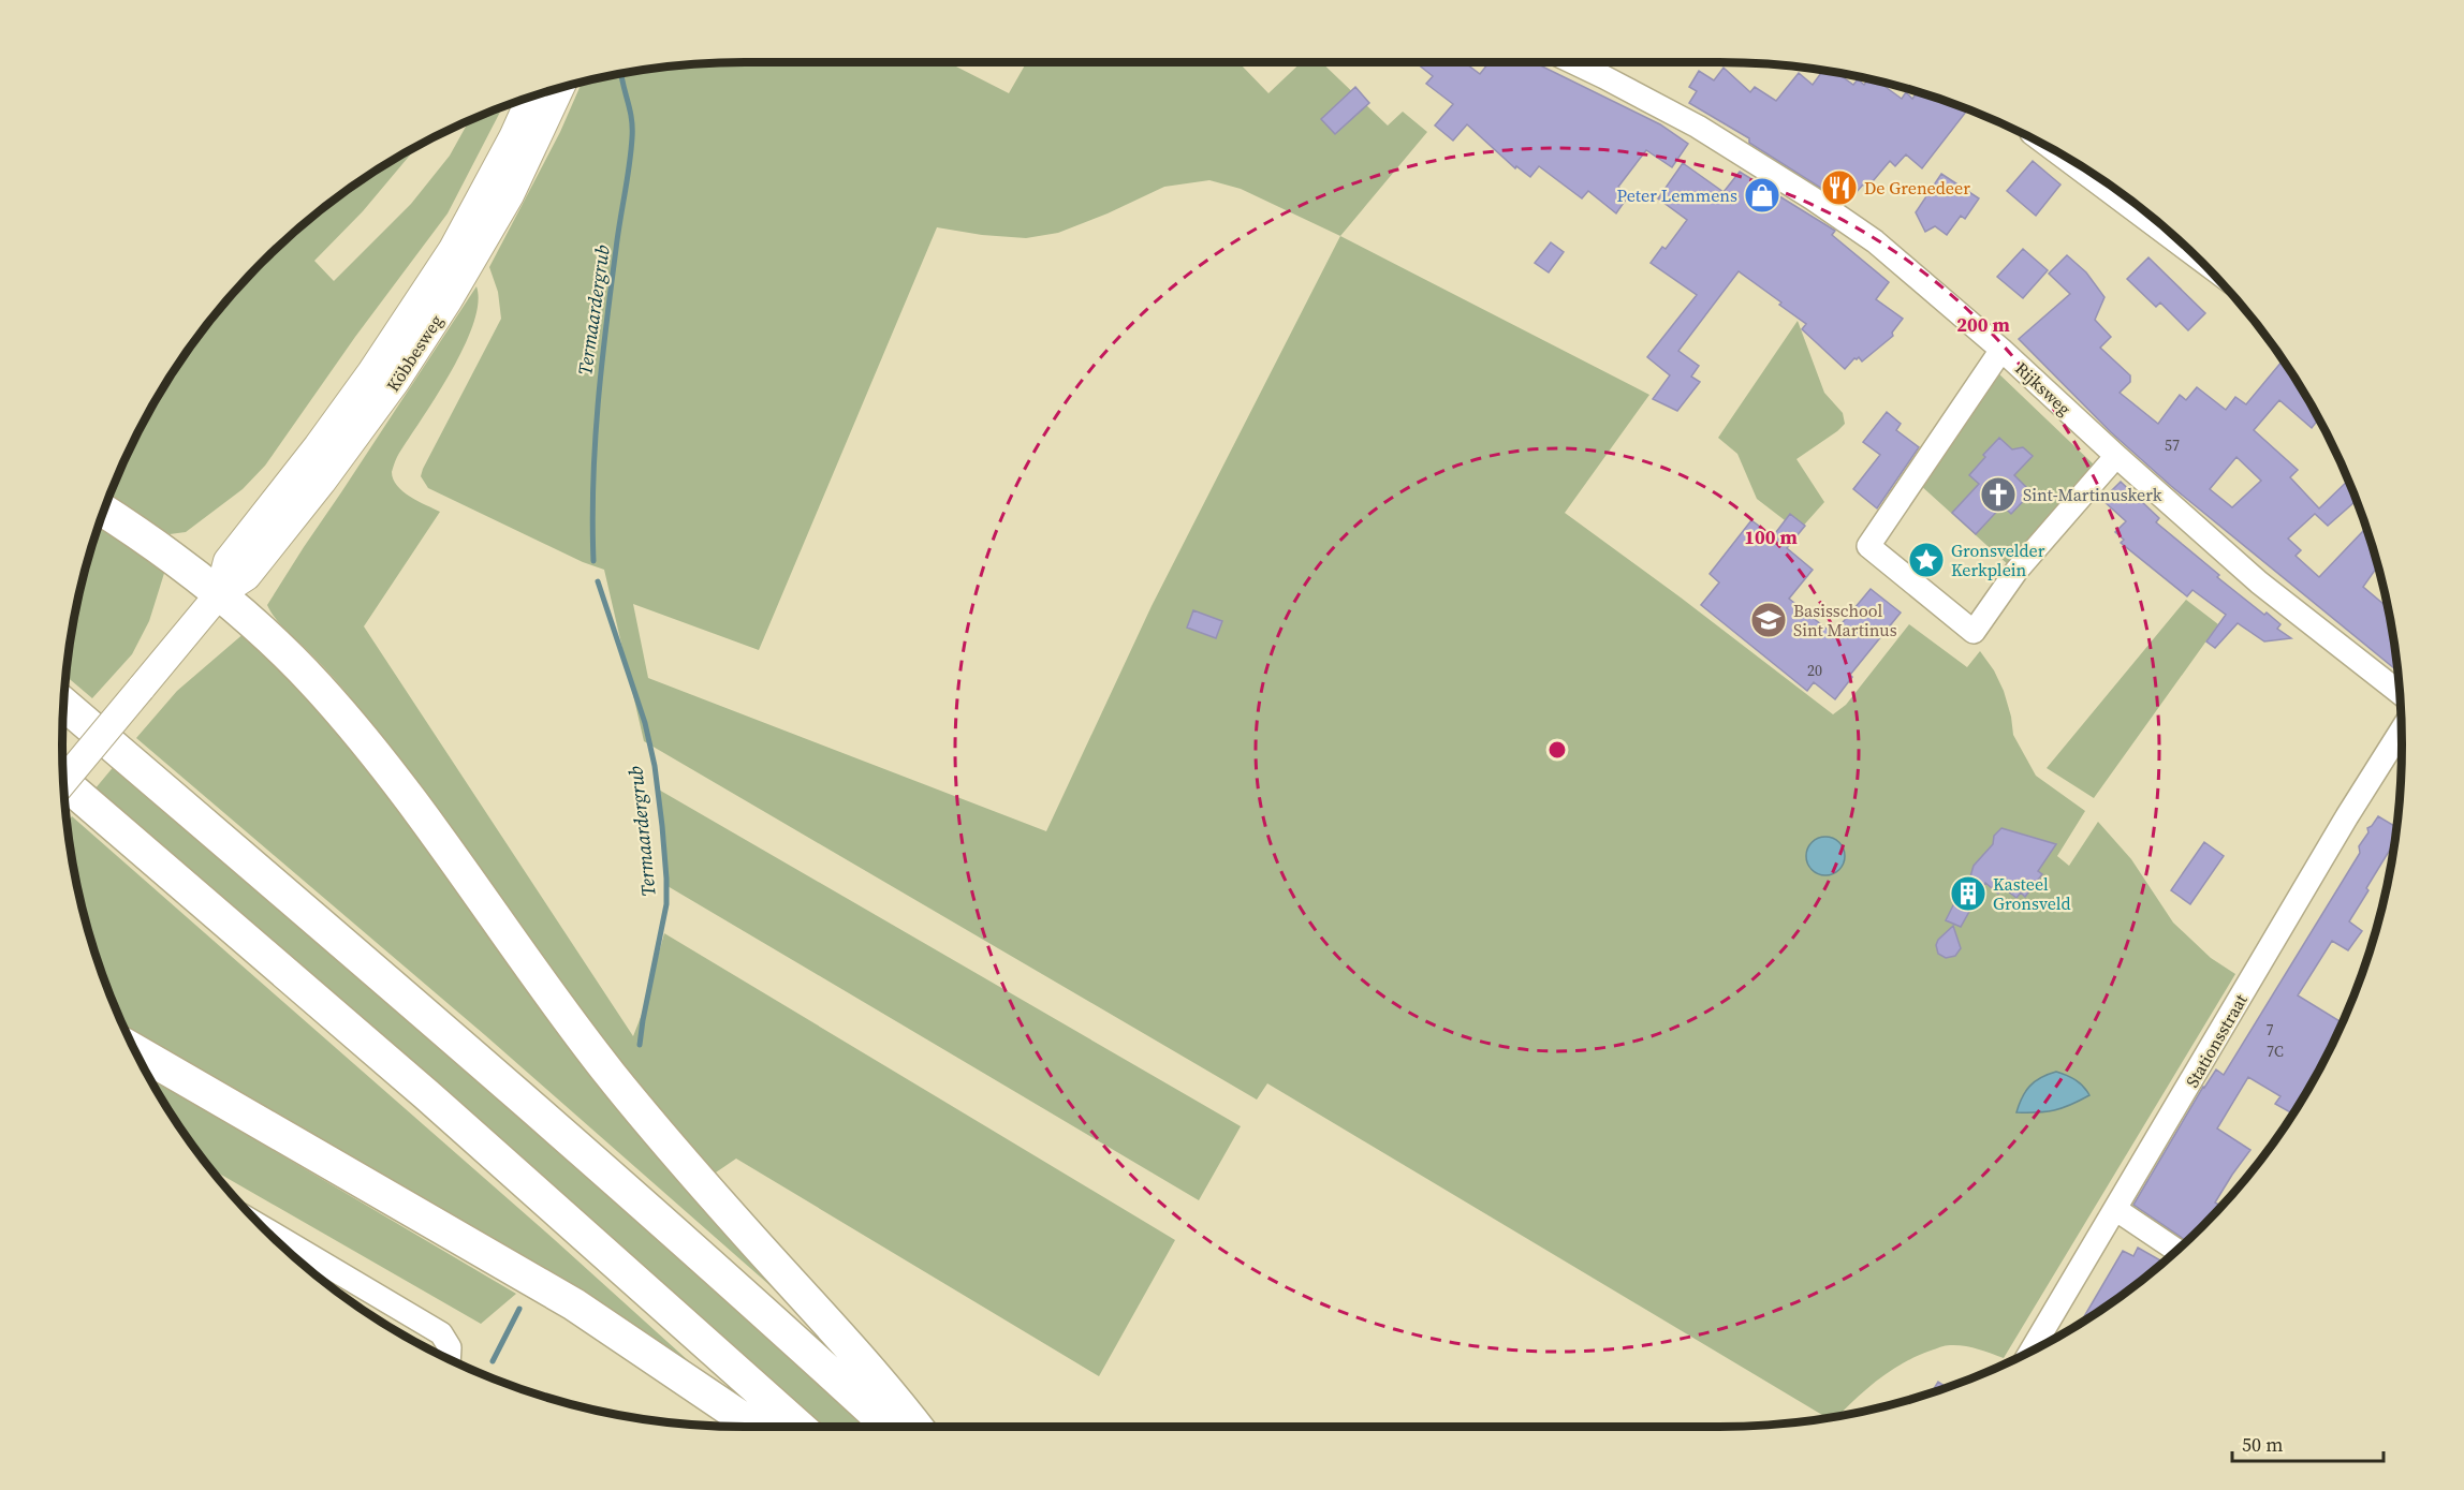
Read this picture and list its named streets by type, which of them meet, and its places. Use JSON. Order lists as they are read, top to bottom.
{
  "streets": {
    "main road": ["Köbbesweg"],
    "street": ["Rijksweg", "Stationsstraat"]
  },
  "water": ["Termaardergrub"],
  "places": {
    "restaurant": ["De Grenedeer"],
    "shop": ["Peter Lemmens"],
    "church": ["Sint-Martinuskerk"],
    "place": ["Gronsvelder Kerkplein"],
    "school or university": ["Basisschool Sint Martinus"],
    "building": ["Kasteel Gronsveld"]
  },
  "house_numbers": [
    "57",
    "20",
    "7",
    "7C"
  ],
  "scale_bar": "50 m",
  "rings": ["200 m", "100 m"]
}
